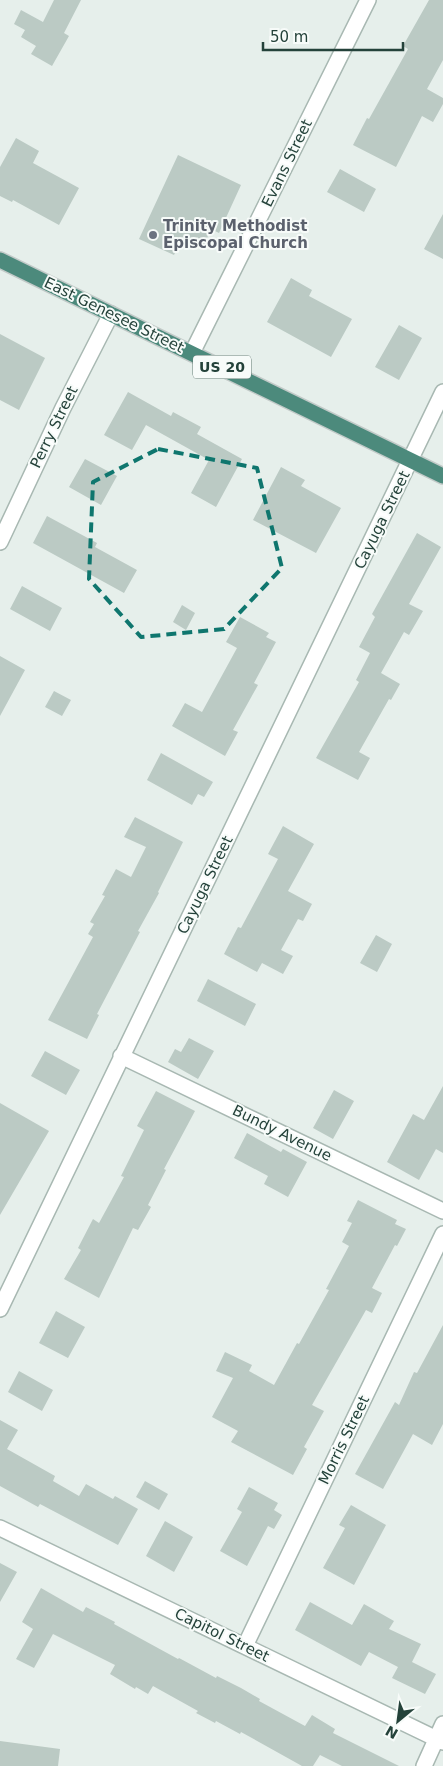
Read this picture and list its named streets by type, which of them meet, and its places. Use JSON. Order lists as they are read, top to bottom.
{
  "streets": {
    "highway": ["East Genesee Street", "US 20"],
    "street": [
      "Evans Street",
      "Perry Street",
      "Cayuga Street",
      "Bundy Avenue",
      "Morris Street",
      "Capitol Street"
    ]
  },
  "crossings": [
    ["Evans Street", "East Genesee Street"],
    ["East Genesee Street", "Perry Street"],
    ["East Genesee Street", "Cayuga Street"],
    ["Cayuga Street", "Bundy Avenue"],
    ["Morris Street", "Capitol Street"]
  ],
  "places": ["Trinity Methodist Episcopal Church"],
  "scale_bar": "50 m",
  "north": "bottom left"
}
